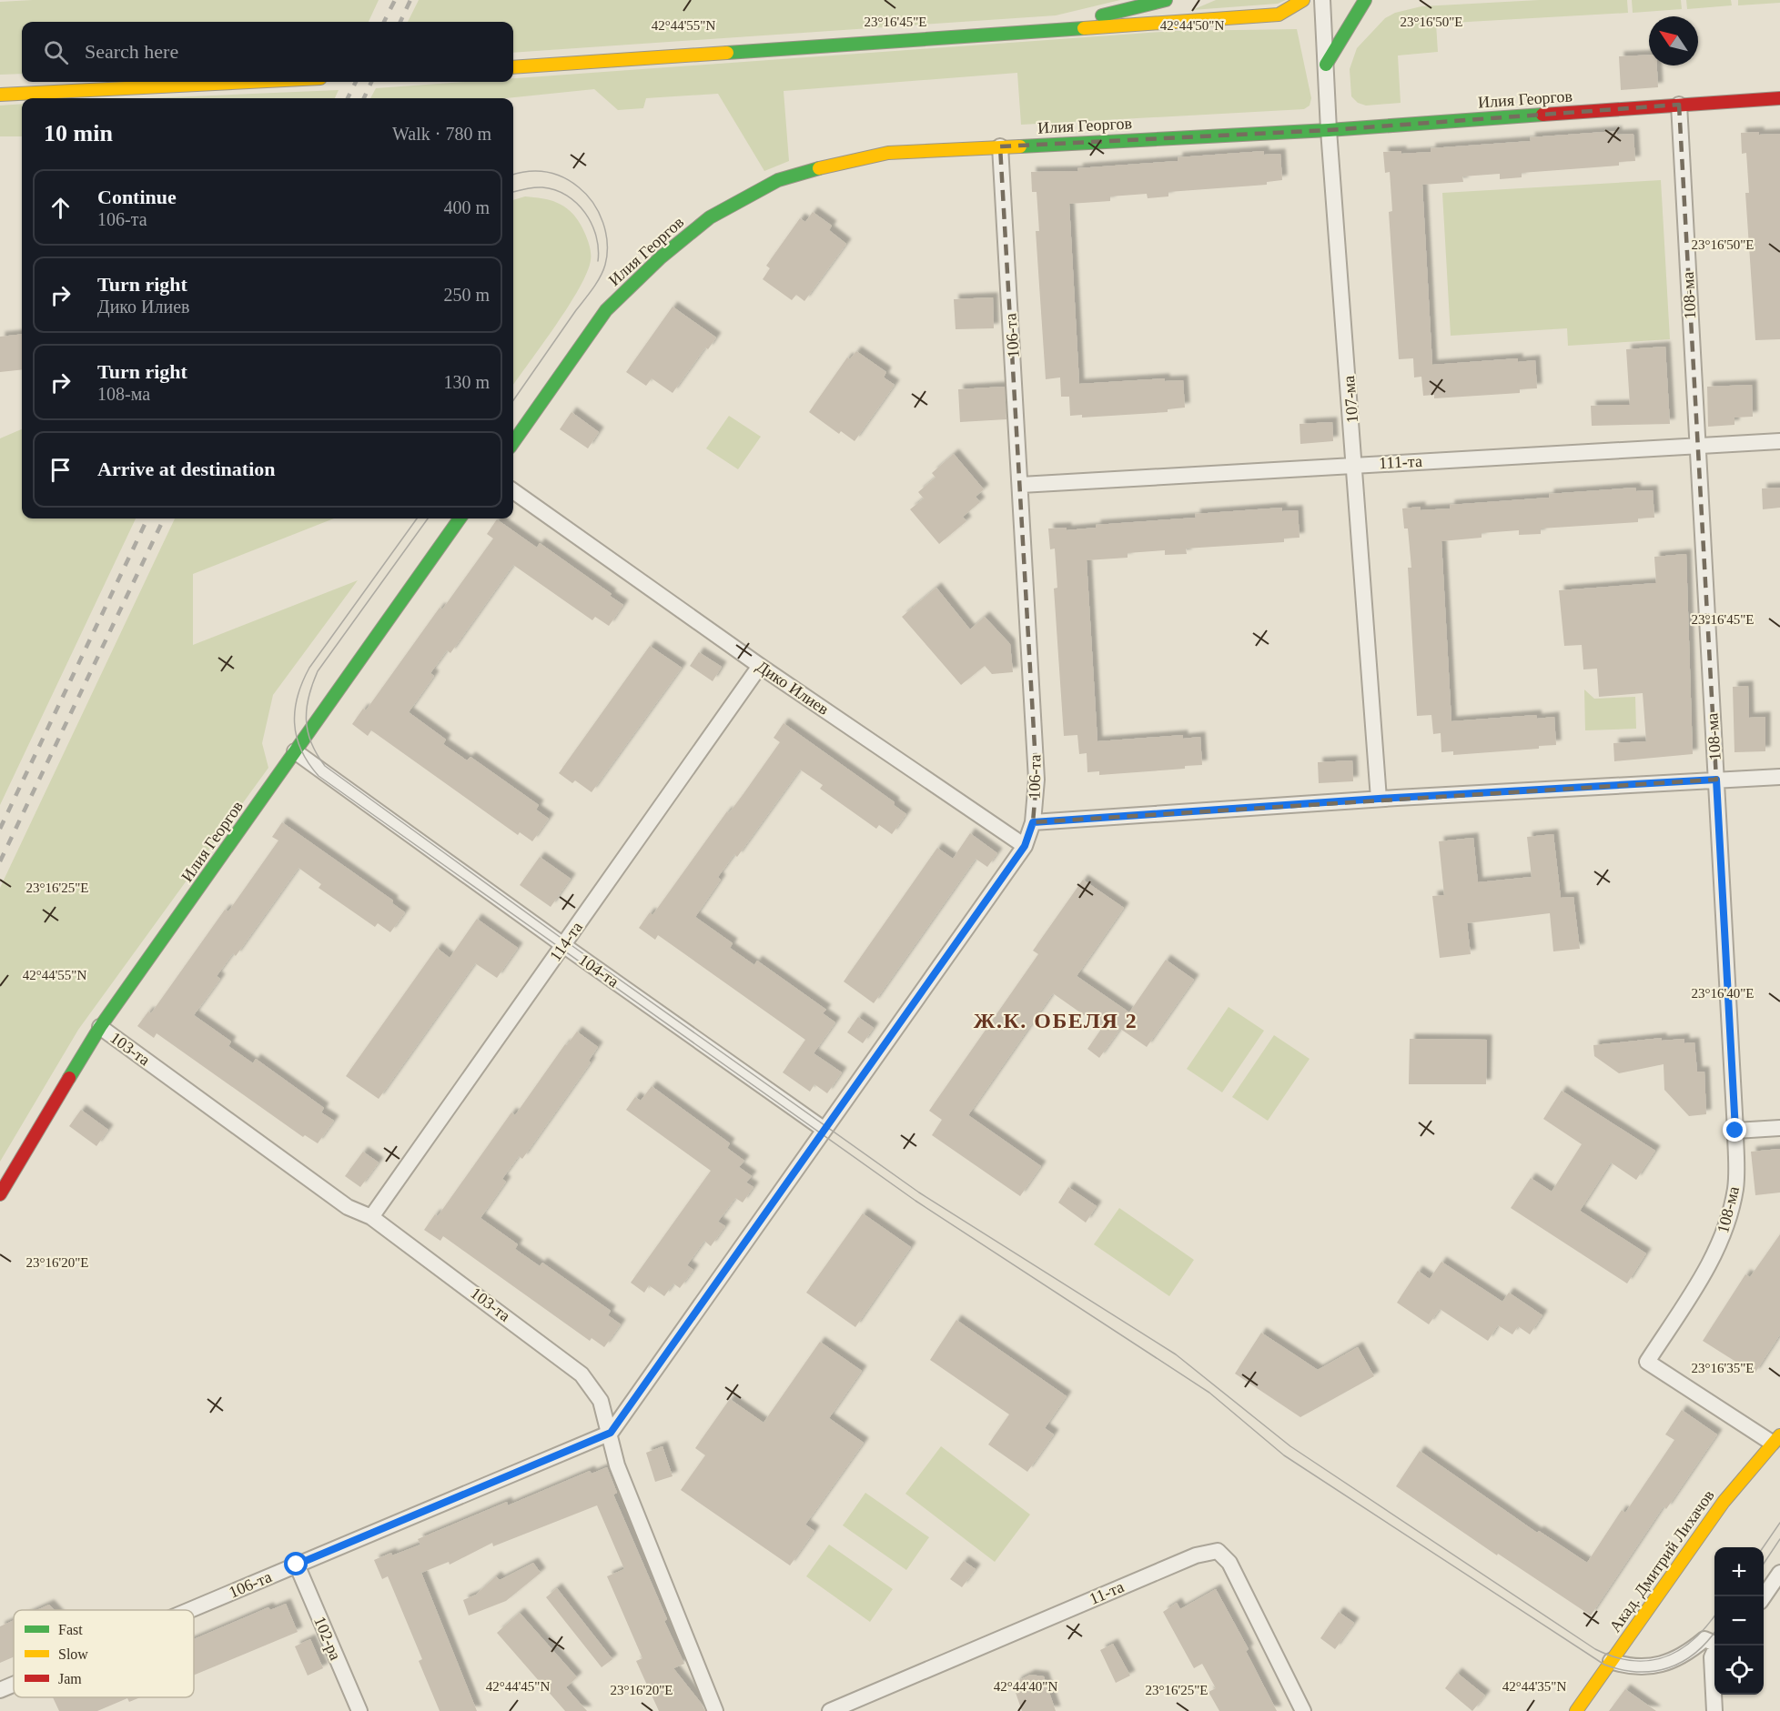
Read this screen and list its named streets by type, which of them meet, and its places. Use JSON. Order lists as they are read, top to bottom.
{
  "streets": {
    "street": [
      "Илия Георгов",
      "108-ма",
      "106-та",
      "107-ма",
      "111-та",
      "Дико Илиев",
      "114-та",
      "104-та",
      "103-та",
      "Акад. Дмитрий Лихачов",
      "11-та",
      "102-ра"
    ]
  },
  "crossings": [
    ["Илия Георгов", "108-ма"],
    ["Илия Георгов", "106-та"],
    ["Илия Георгов", "107-ма"],
    ["Илия Георгов", "104-та"],
    ["Илия Георгов", "103-та"],
    ["108-ма", "111-та"],
    ["108-ма", "Акад. Дмитрий Лихачов"],
    ["106-та", "111-та"],
    ["106-та", "Дико Илиев"],
    ["106-та", "104-та"],
    ["106-та", "103-та"],
    ["106-та", "102-ра"],
    ["107-ма", "111-та"],
    ["Дико Илиев", "114-та"],
    ["114-та", "104-та"],
    ["114-та", "103-та"]
  ],
  "districts": ["Ж.К. ОБЕЛЯ 2"],
  "legend": ["Fast", "Slow", "Jam"],
  "north": "top left",
  "page": {
    "search": "Search here",
    "heading": ["10 min", "Walk · 780 m"],
    "list": [
      ["Continue", "106-та", "400 m"],
      ["Turn right", "Дико Илиев", "250 m"],
      ["Turn right", "108-ма", "130 m"],
      "Arrive at destination"
    ],
    "map_buttons": ["+", "−"]
  },
  "coordinates": [
    "23°16'50\"E",
    "23°16'45\"E",
    "42°44'55\"N",
    "42°44'50\"N",
    "23°16'25\"E",
    "23°16'40\"E",
    "23°16'20\"E",
    "23°16'35\"E",
    "42°44'45\"N",
    "42°44'40\"N",
    "42°44'35\"N"
  ]
}
